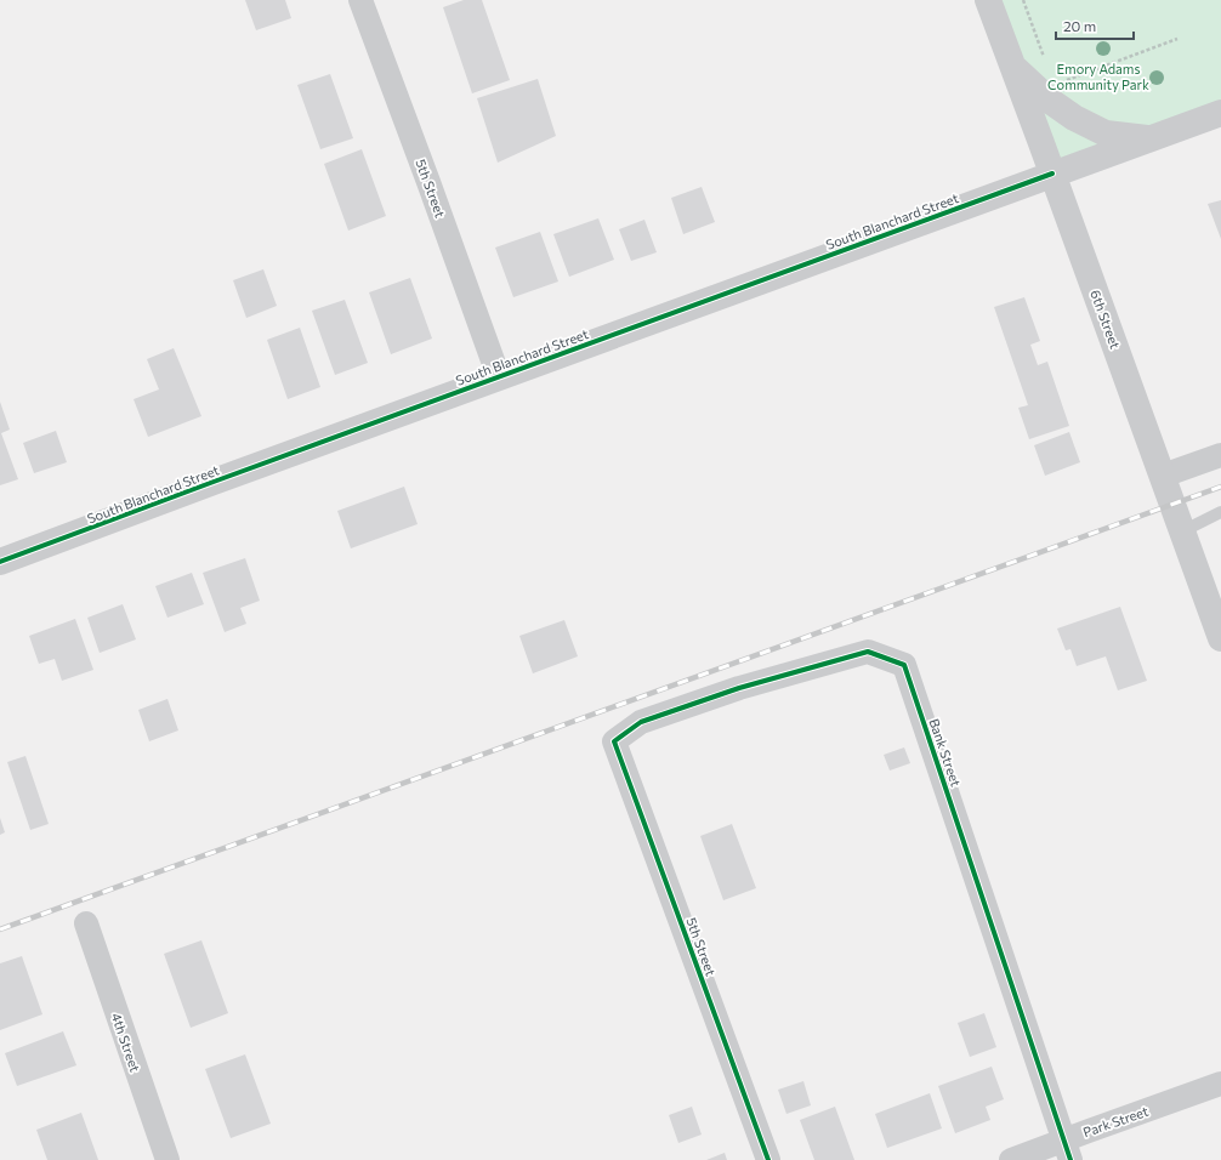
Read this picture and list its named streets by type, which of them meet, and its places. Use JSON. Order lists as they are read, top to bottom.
{
  "streets": {
    "street": [
      "5th Street",
      "South Blanchard Street",
      "6th Street",
      "Bank Street",
      "4th Street",
      "Park Street"
    ]
  },
  "crossings": [
    ["5th Street", "South Blanchard Street"],
    ["5th Street", "Bank Street"],
    ["South Blanchard Street", "6th Street"],
    ["Bank Street", "Park Street"]
  ],
  "parks": ["Emory Adams Community Park"],
  "scale_bar": "20 m"
}
